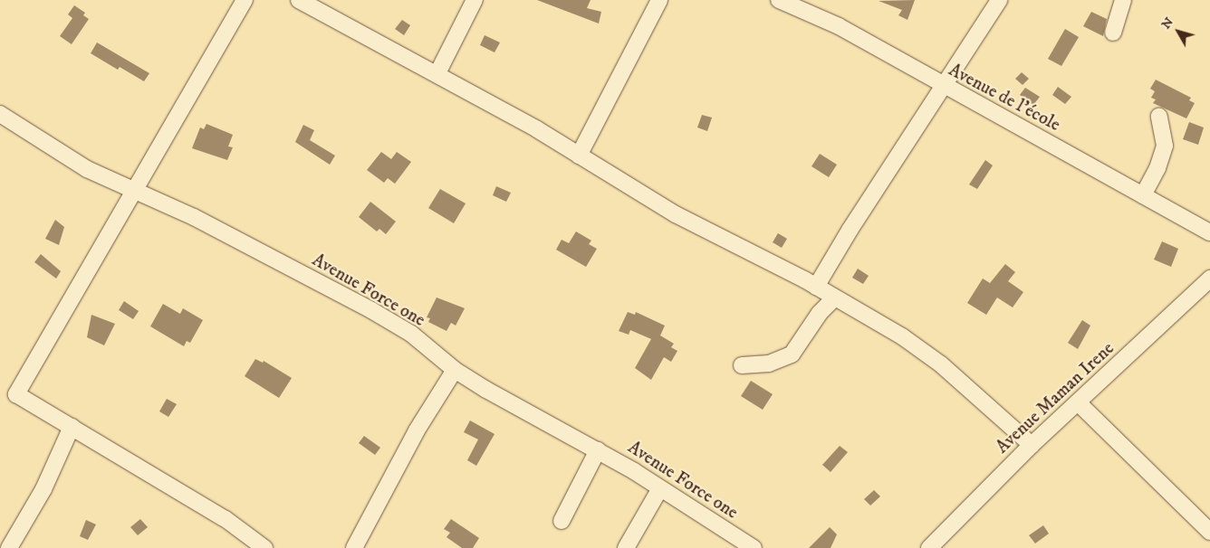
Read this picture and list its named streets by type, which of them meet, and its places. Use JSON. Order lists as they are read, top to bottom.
{
  "streets": {
    "street": ["Avenue de l'école", "Avenue Force one", "Avenue Maman Irene"]
  },
  "north": "top left"
}
